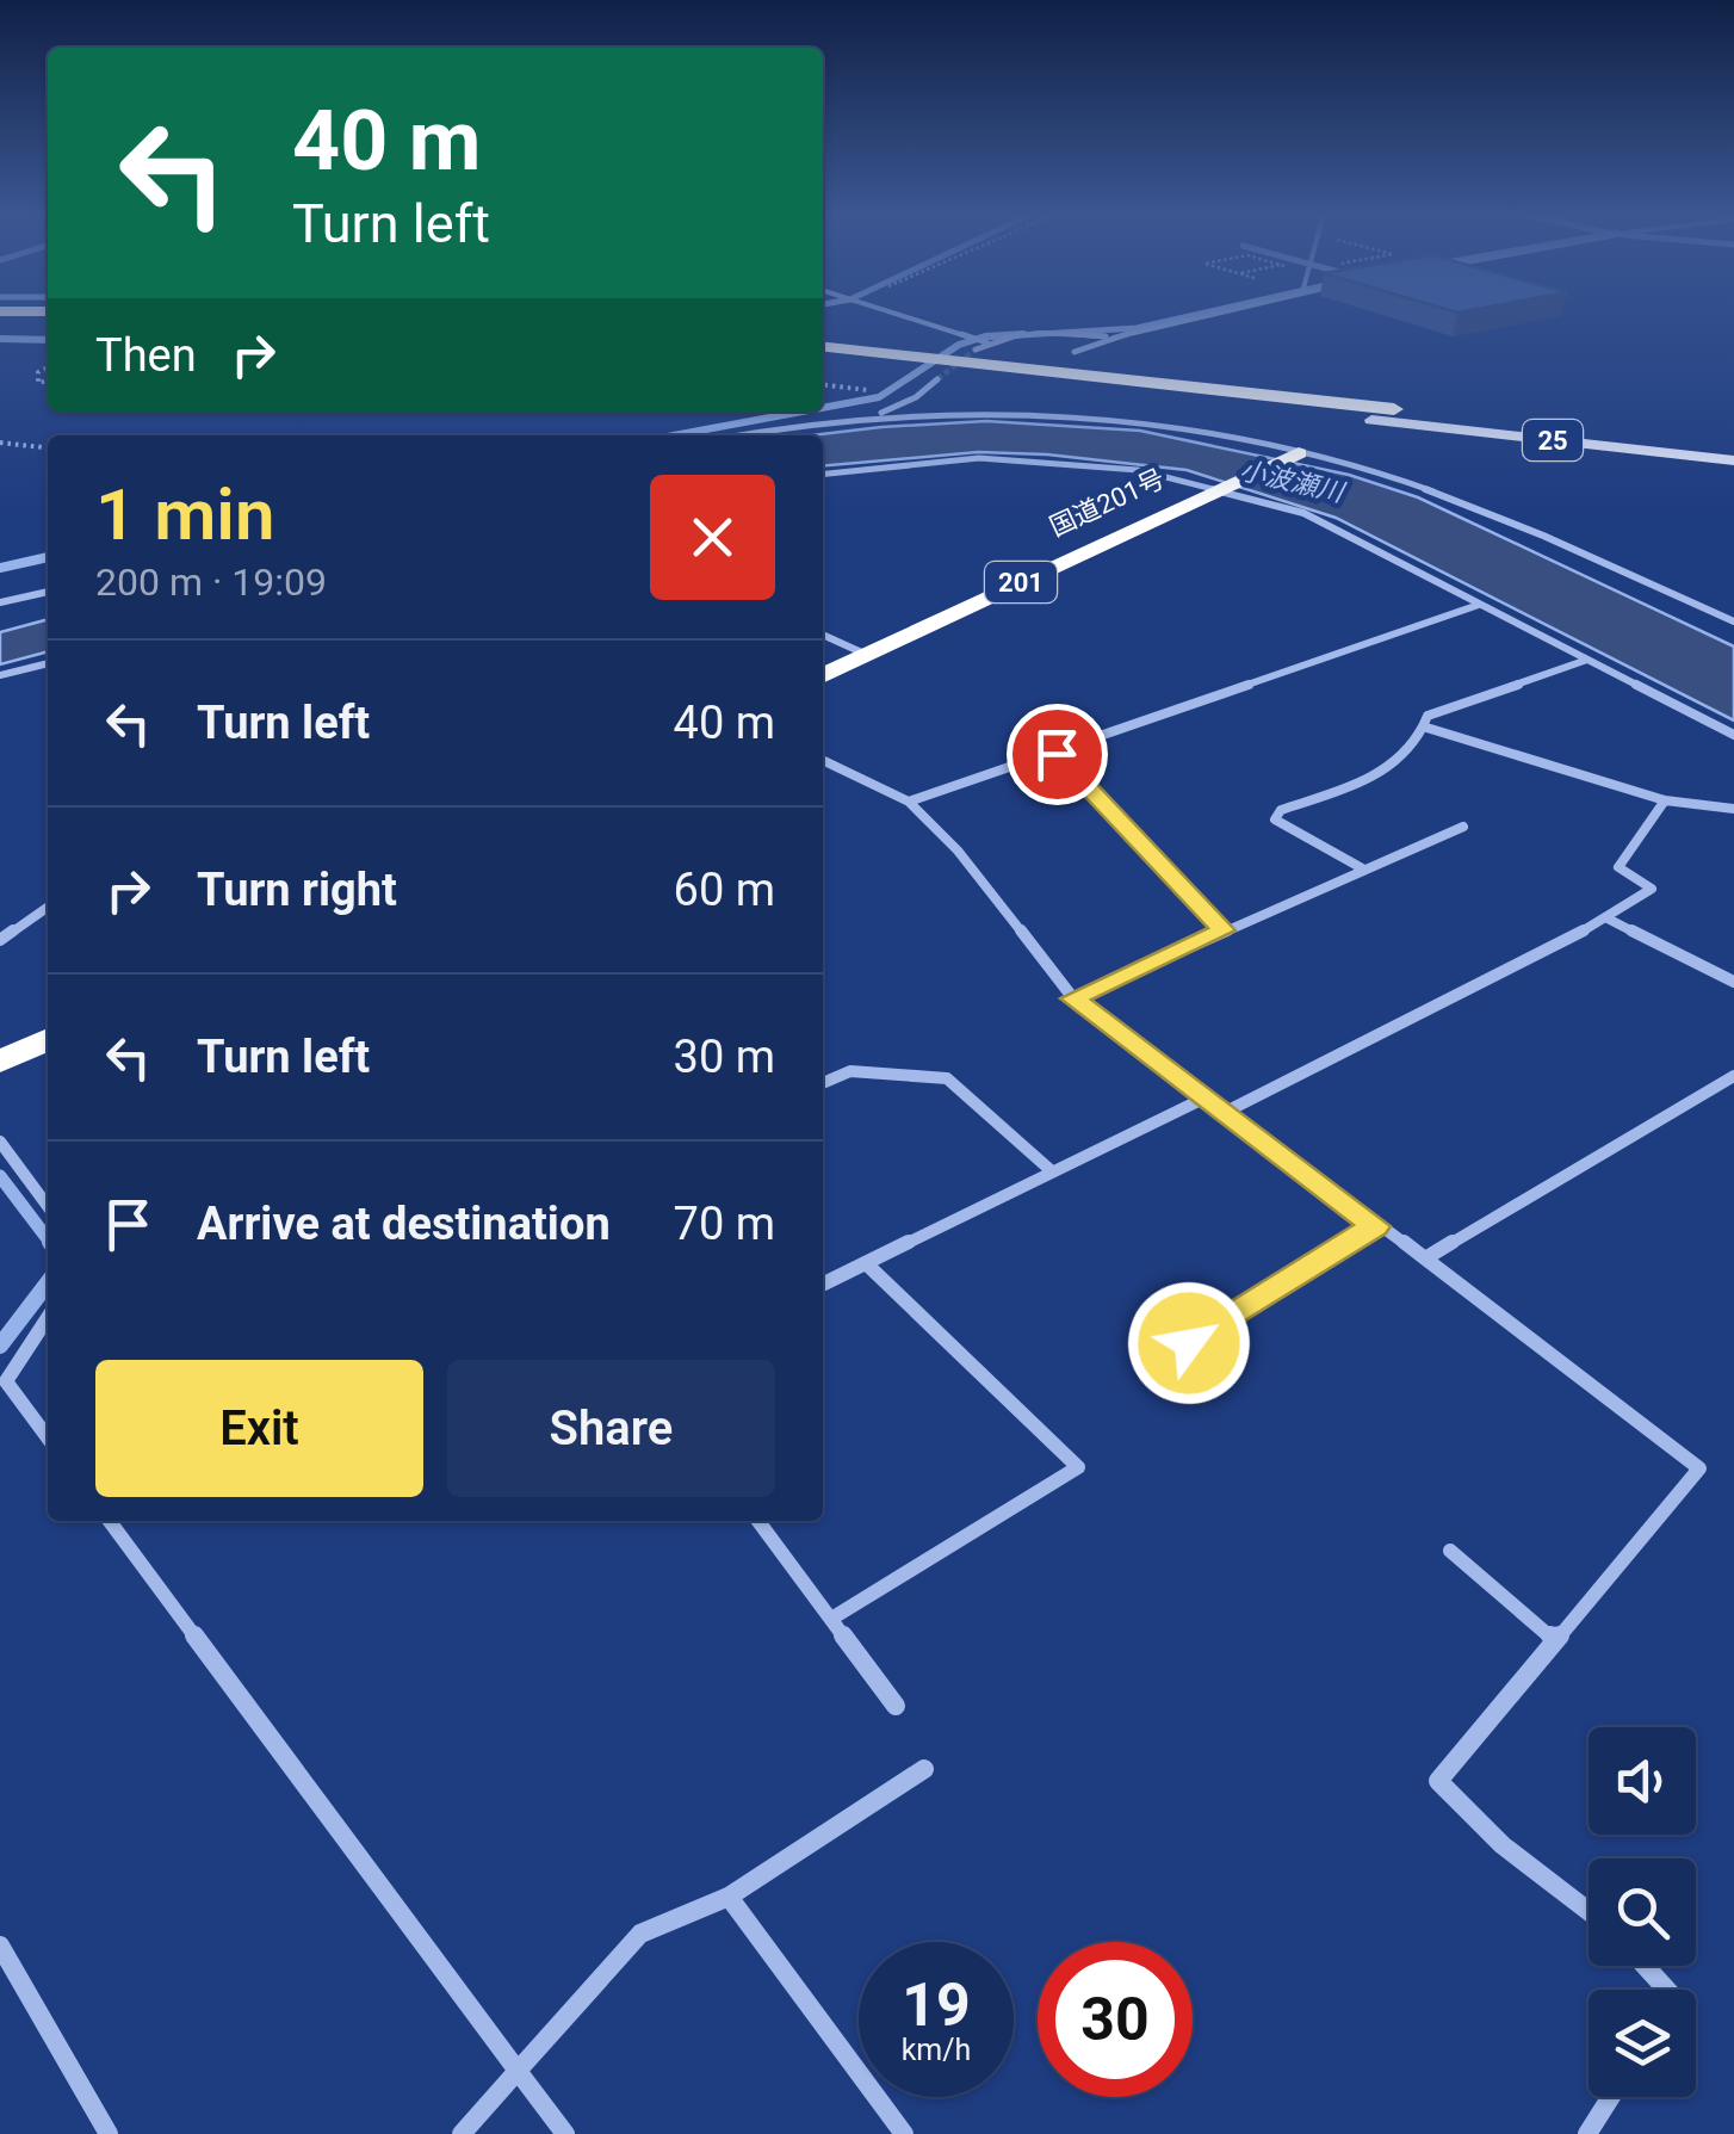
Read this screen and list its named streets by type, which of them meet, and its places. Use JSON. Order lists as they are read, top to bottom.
{
  "streets": {
    "highway": ["国道201号", "201"],
    "main road": ["25"]
  },
  "water": ["小波瀬川"],
  "page": {
    "turn": ["40 m", "Turn left"],
    "then": "Then",
    "heading": ["1 min", "200 m · 19:09"],
    "list": [
      {
        "name": "Turn left",
        "value": "40 m"
      },
      {
        "name": "Turn right",
        "value": "60 m"
      },
      {
        "name": "Turn left",
        "value": "30 m"
      },
      {
        "name": "Arrive at destination",
        "value": "70 m"
      }
    ],
    "buttons": ["Exit", "Share"],
    "speed": "19 km/h",
    "limit": "30"
  }
}
